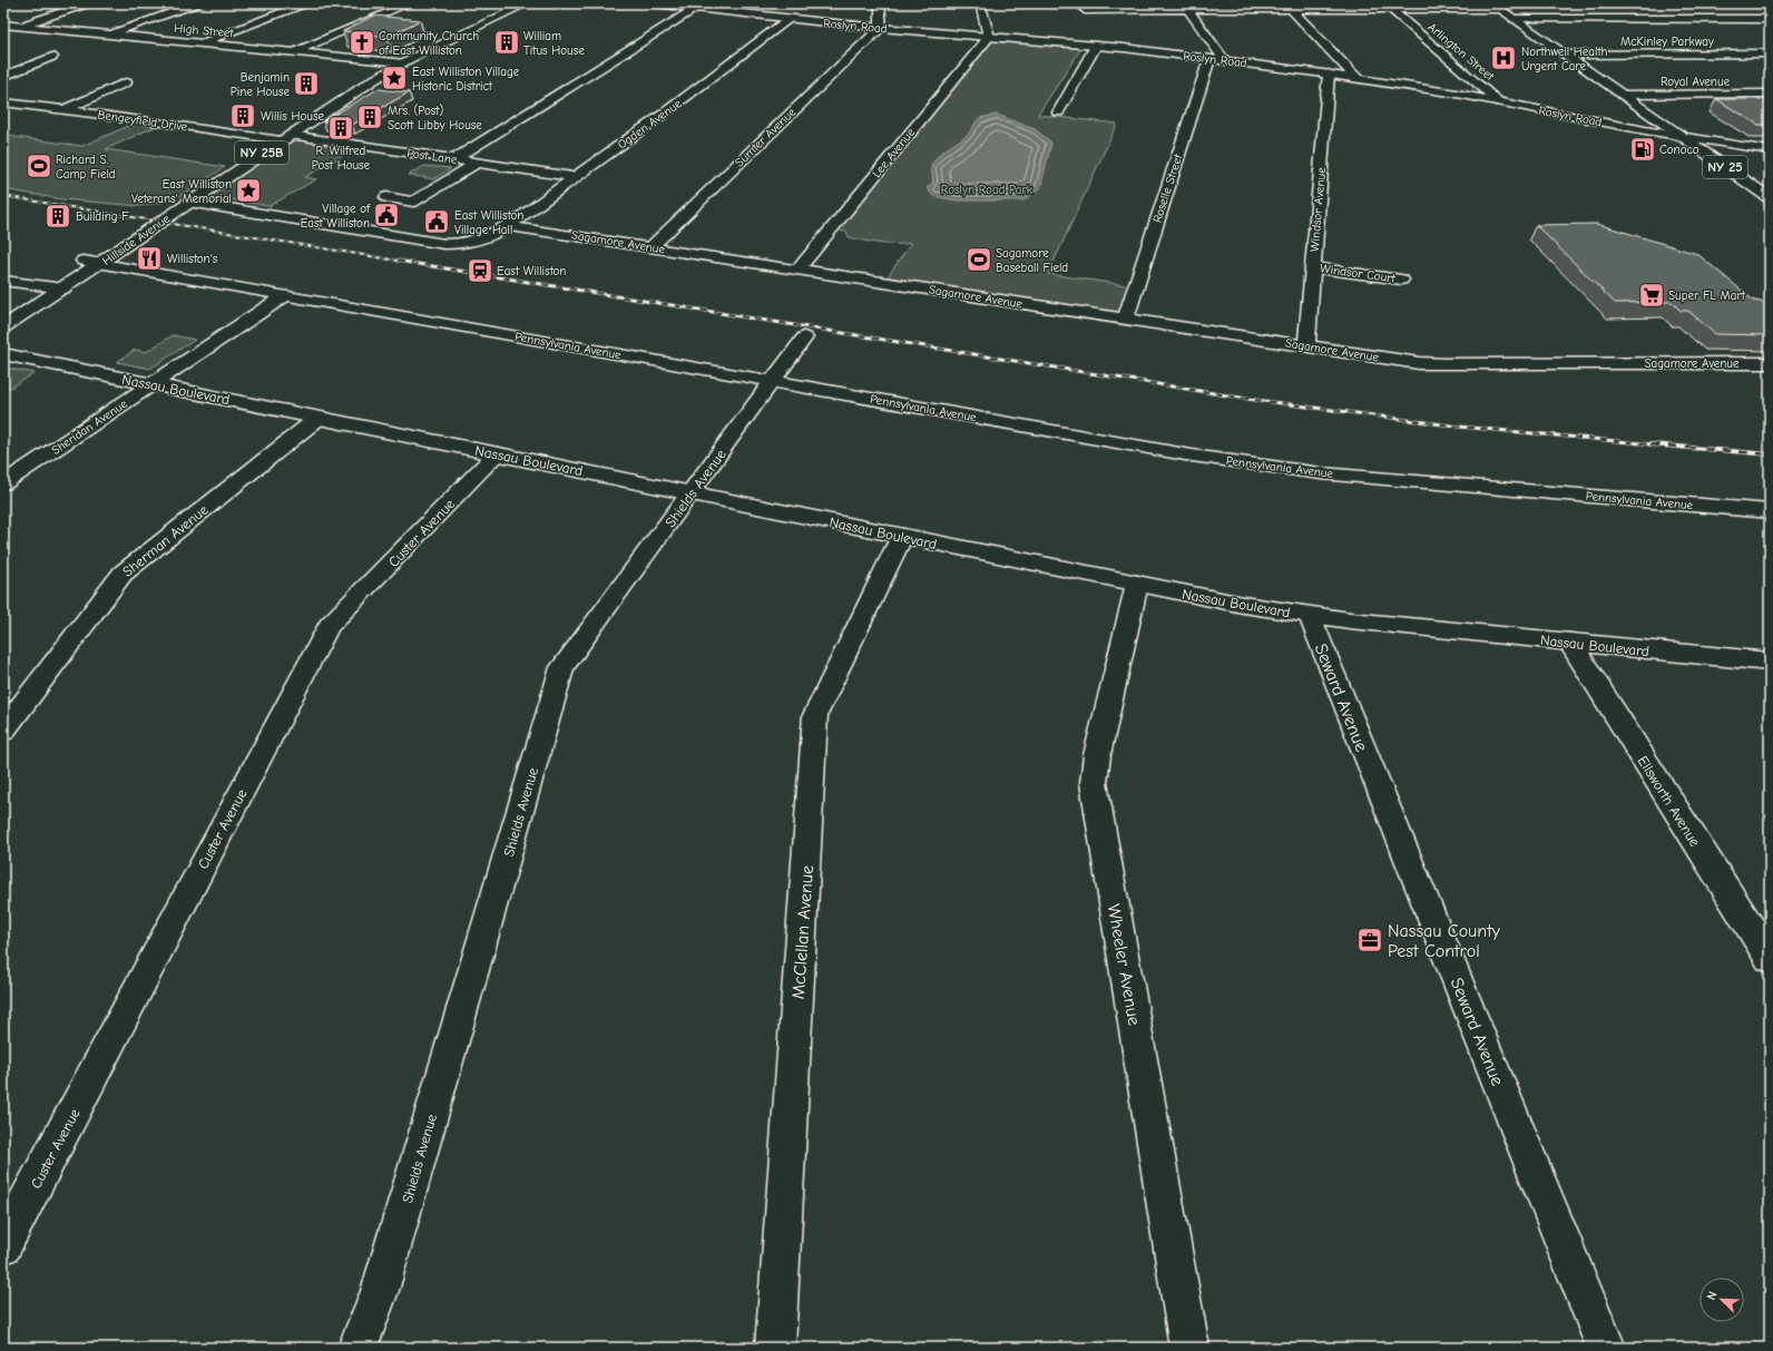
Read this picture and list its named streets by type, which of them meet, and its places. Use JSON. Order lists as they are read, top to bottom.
{
  "streets": {
    "street": [
      "Roslyn Road",
      "High Street",
      "McKinley Parkway",
      "Arlington Street",
      "Royal Avenue",
      "Bengeyfield Drive",
      "Ogden Avenue",
      "Sumter Avenue",
      "NY 25B",
      "Lee Avenue",
      "Post Lane",
      "NY 25",
      "Roselle Street",
      "Windsor Avenue",
      "Hillside Avenue",
      "Sagamore Avenue",
      "Windsor Court",
      "Pennsylvania Avenue",
      "Nassau Boulevard",
      "Sheridan Avenue",
      "Shields Avenue",
      "Custer Avenue",
      "Sherman Avenue",
      "Seward Avenue",
      "Ellsworth Avenue",
      "McClellan Avenue",
      "Wheeler Avenue"
    ]
  },
  "crossings": [
    ["Roslyn Road", "Arlington Street"],
    ["Roslyn Road", "Ogden Avenue"],
    ["Roslyn Road", "Sumter Avenue"],
    ["Roslyn Road", "Lee Avenue"],
    ["Roslyn Road", "NY 25"],
    ["Roslyn Road", "Roselle Street"],
    ["Roslyn Road", "Windsor Avenue"],
    ["High Street", "NY 25B"],
    ["McKinley Parkway", "NY 25"],
    ["Royal Avenue", "NY 25"],
    ["Bengeyfield Drive", "NY 25B"],
    ["Bengeyfield Drive", "Post Lane"],
    ["Ogden Avenue", "Post Lane"],
    ["Ogden Avenue", "Sagamore Avenue"],
    ["Sumter Avenue", "Sagamore Avenue"],
    ["NY 25B", "Post Lane"],
    ["NY 25B", "Hillside Avenue"],
    ["Lee Avenue", "Sagamore Avenue"],
    ["Roselle Street", "Sagamore Avenue"],
    ["Windsor Avenue", "Sagamore Avenue"],
    ["Windsor Avenue", "Windsor Court"],
    ["Hillside Avenue", "Pennsylvania Avenue"],
    ["Pennsylvania Avenue", "Sheridan Avenue"],
    ["Pennsylvania Avenue", "Shields Avenue"],
    ["Nassau Boulevard", "Sheridan Avenue"],
    ["Nassau Boulevard", "Shields Avenue"],
    ["Nassau Boulevard", "Custer Avenue"],
    ["Nassau Boulevard", "Sherman Avenue"],
    ["Nassau Boulevard", "Seward Avenue"],
    ["Nassau Boulevard", "Ellsworth Avenue"],
    ["Nassau Boulevard", "McClellan Avenue"],
    ["Nassau Boulevard", "Wheeler Avenue"]
  ],
  "parks": ["Roslyn Road Park"],
  "places": {
    "church": ["Community Church of East Williston"],
    "building": [
      "William Titus House",
      "Benjamin Pine House",
      "Willis House",
      "Mrs. (Post) Scott Libby House",
      "R. Wilfred Post House",
      "Building F"
    ],
    "hospital": ["Northwell Health Urgent Care"],
    "place": ["East Williston Village Historic District", "East Williston Veterans' Memorial"],
    "fuel station": ["Conoco"],
    "sports": ["Richard S. Camp Field", "Sagamore Baseball Field"],
    "public building": ["Village of East Williston", "East Williston Village Hall"],
    "restaurant": ["Williston's"],
    "station": ["East Williston"],
    "supermarket": ["Super FL Mart"],
    "office": ["Nassau County Pest Control"]
  },
  "north": "top left"
}
